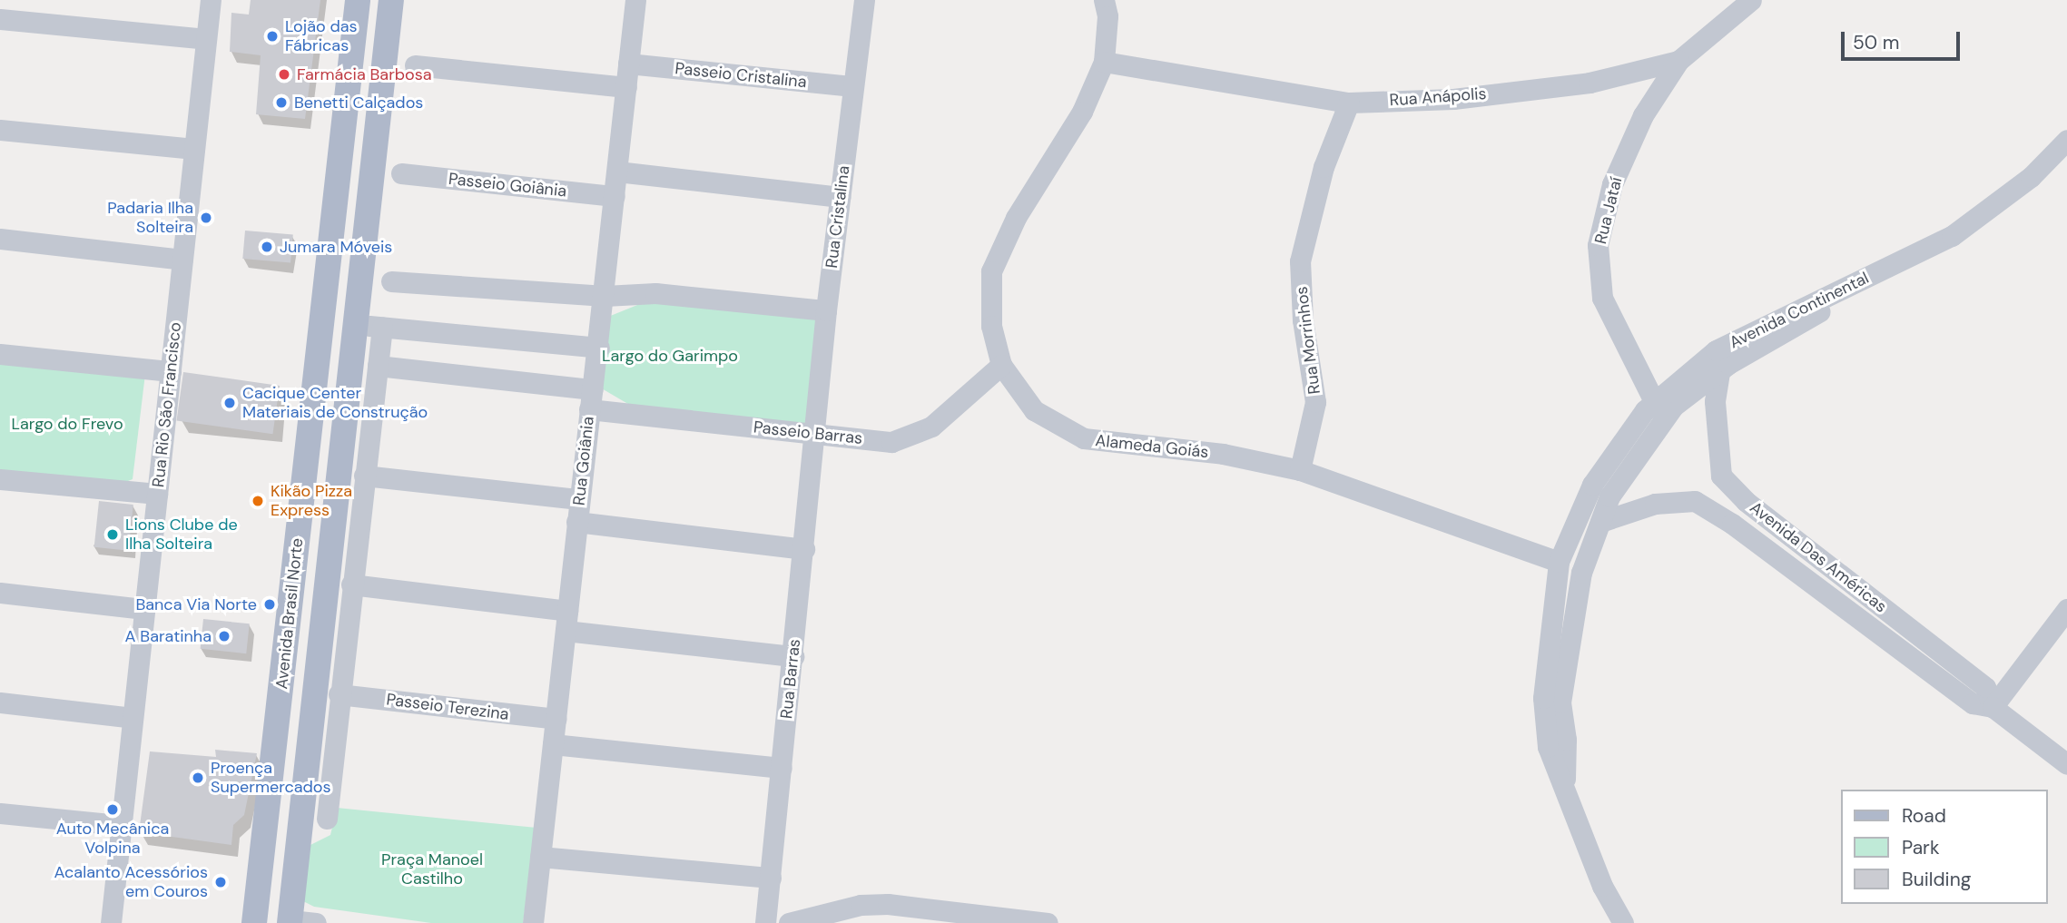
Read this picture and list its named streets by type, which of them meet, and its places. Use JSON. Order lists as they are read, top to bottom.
{
  "streets": {
    "main road": ["Avenida Brasil Norte"],
    "street": [
      "Passeio Cristalina",
      "Rua Anápolis",
      "Passeio Goiânia",
      "Rua Jataí",
      "Rua Cristalina",
      "Avenida Continental",
      "Rua Morrinhos",
      "Rua Rio São Francisco",
      "Passeio Barras",
      "Alameda Goiás",
      "Rua Goiânia",
      "Avenida Das Américas",
      "Rua Barras",
      "Passeio Terezina"
    ]
  },
  "crossings": [
    ["Passeio Cristalina", "Rua Cristalina"],
    ["Passeio Cristalina", "Rua Goiânia"],
    ["Rua Anápolis", "Rua Jataí"],
    ["Rua Anápolis", "Rua Morrinhos"],
    ["Rua Anápolis", "Alameda Goiás"],
    ["Passeio Goiânia", "Rua Goiânia"],
    ["Rua Jataí", "Avenida Continental"],
    ["Rua Cristalina", "Passeio Barras"],
    ["Rua Cristalina", "Rua Barras"],
    ["Avenida Continental", "Alameda Goiás"],
    ["Avenida Continental", "Avenida Das Américas"],
    ["Rua Morrinhos", "Alameda Goiás"],
    ["Passeio Barras", "Alameda Goiás"],
    ["Passeio Barras", "Rua Goiânia"],
    ["Passeio Barras", "Rua Barras"],
    ["Rua Goiânia", "Passeio Terezina"]
  ],
  "parks": ["Largo do Garimpo", "Largo do Frevo", "Praça Manoel Castilho"],
  "places": [
    "Lojão das Fábricas",
    "Farmácia Barbosa",
    "Benetti Calçados",
    "Padaria Ilha Solteira",
    "Jumara Móveis",
    "Cacique Center Materiais de Construção",
    "Kikão Pizza Express",
    "Lions Clube de Ilha Solteira",
    "Banca Via Norte",
    "A Baratinha",
    "Proença Supermercados",
    "Auto Mecânica Volpina",
    "Acalanto Acessórios em Couros"
  ],
  "legend": ["Road", "Park", "Building"],
  "scale_bar": "50 m"
}
